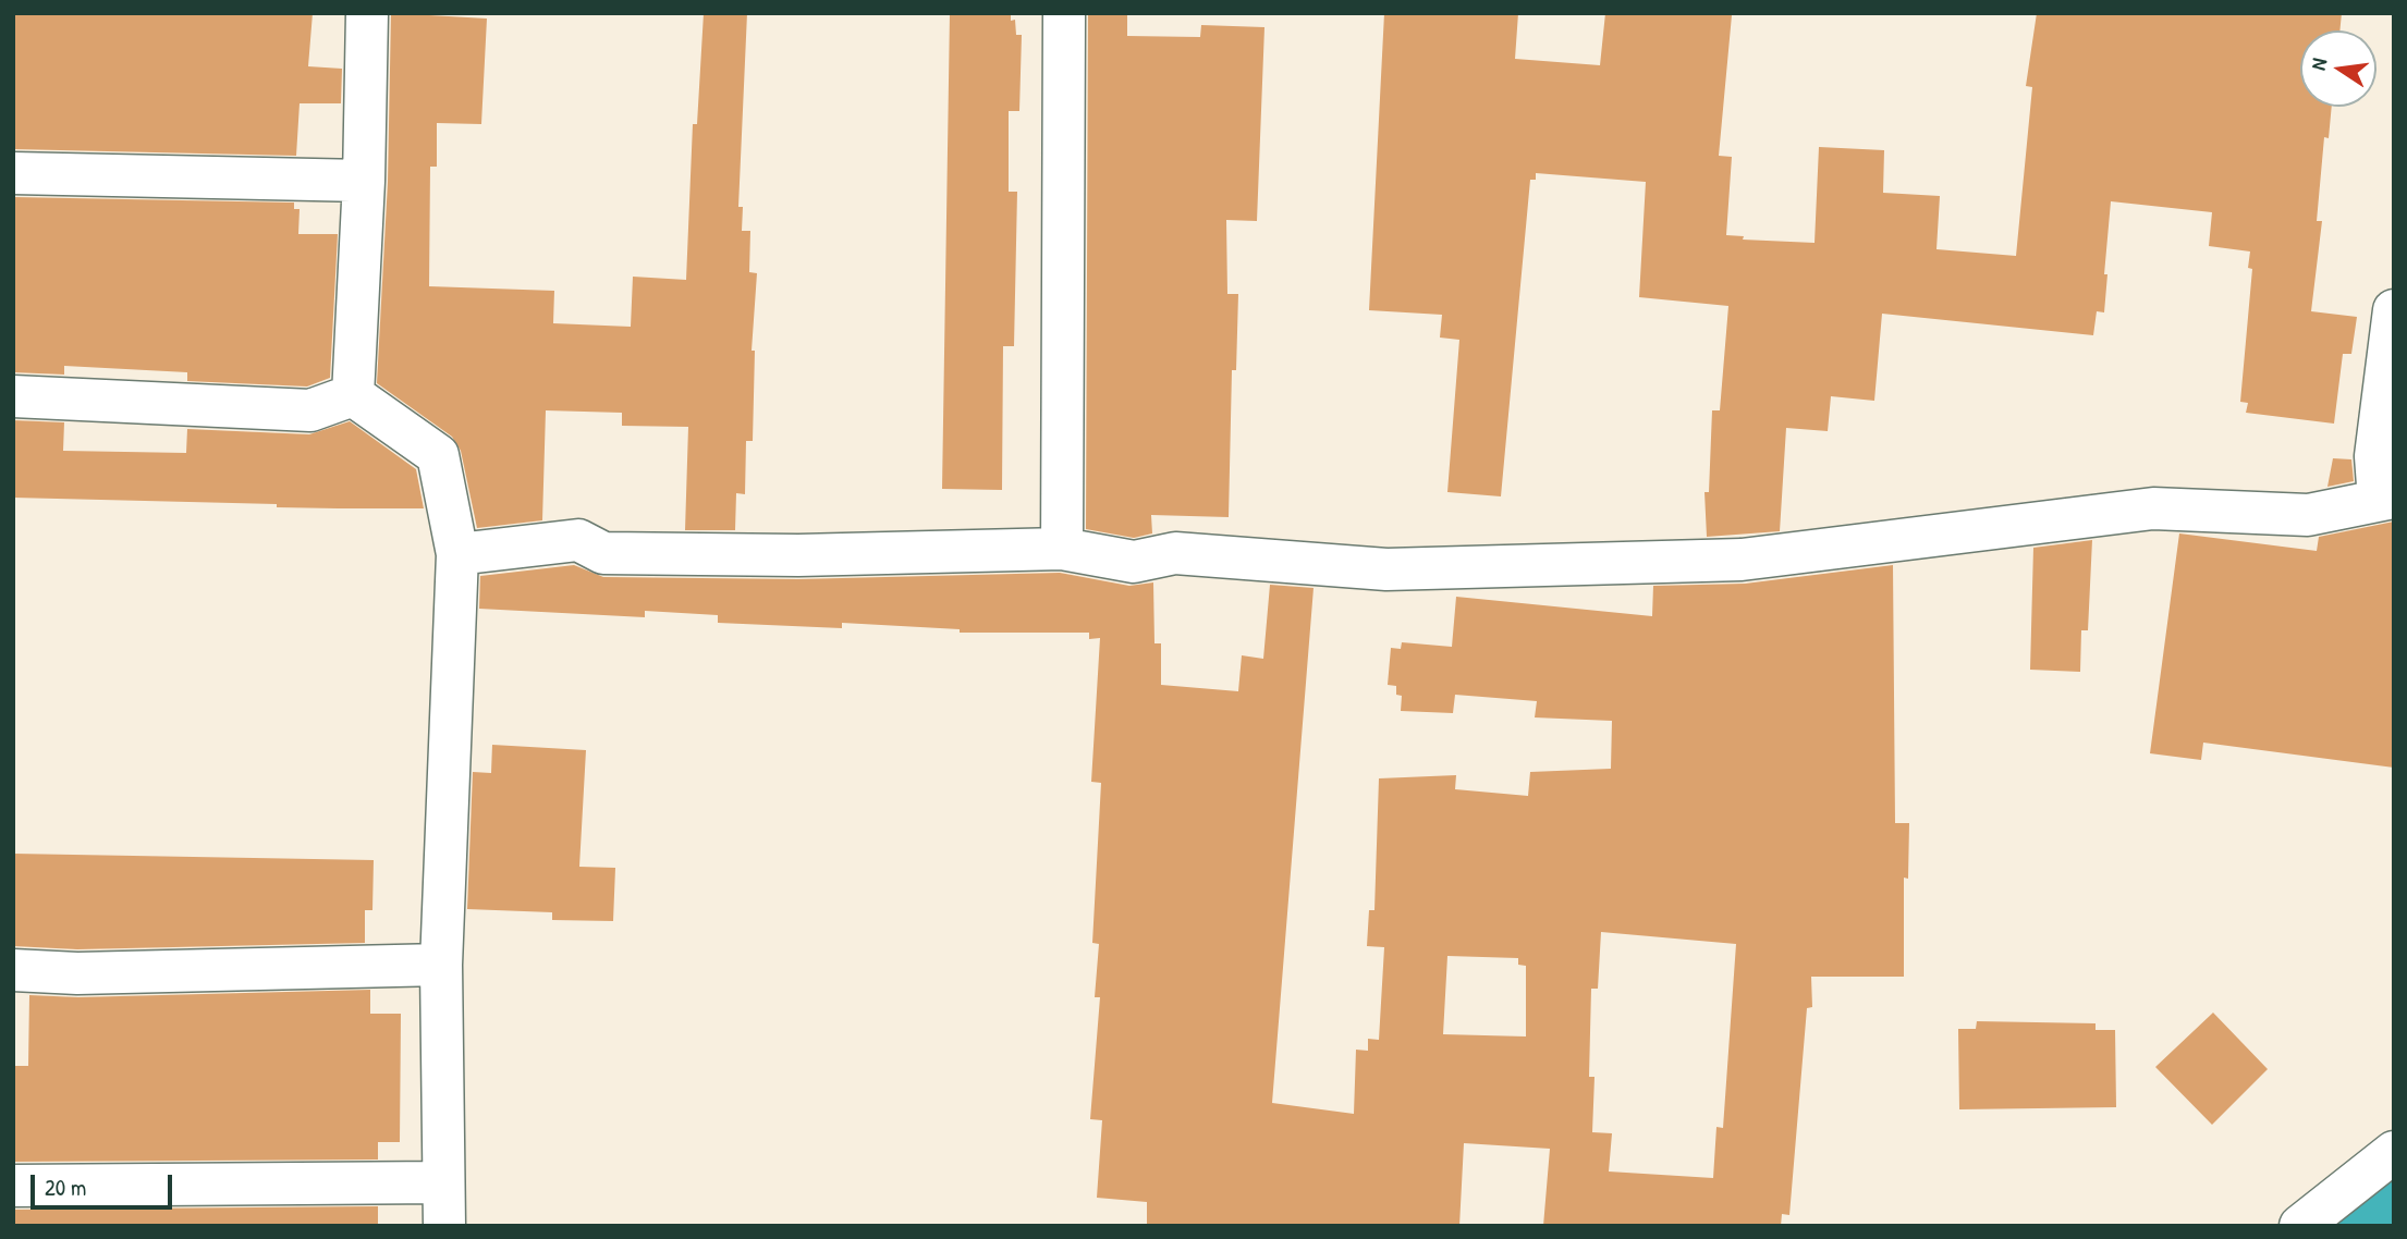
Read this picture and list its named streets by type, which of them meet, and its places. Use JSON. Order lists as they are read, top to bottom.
{
  "scale_bar": "20 m",
  "north": "left"
}
